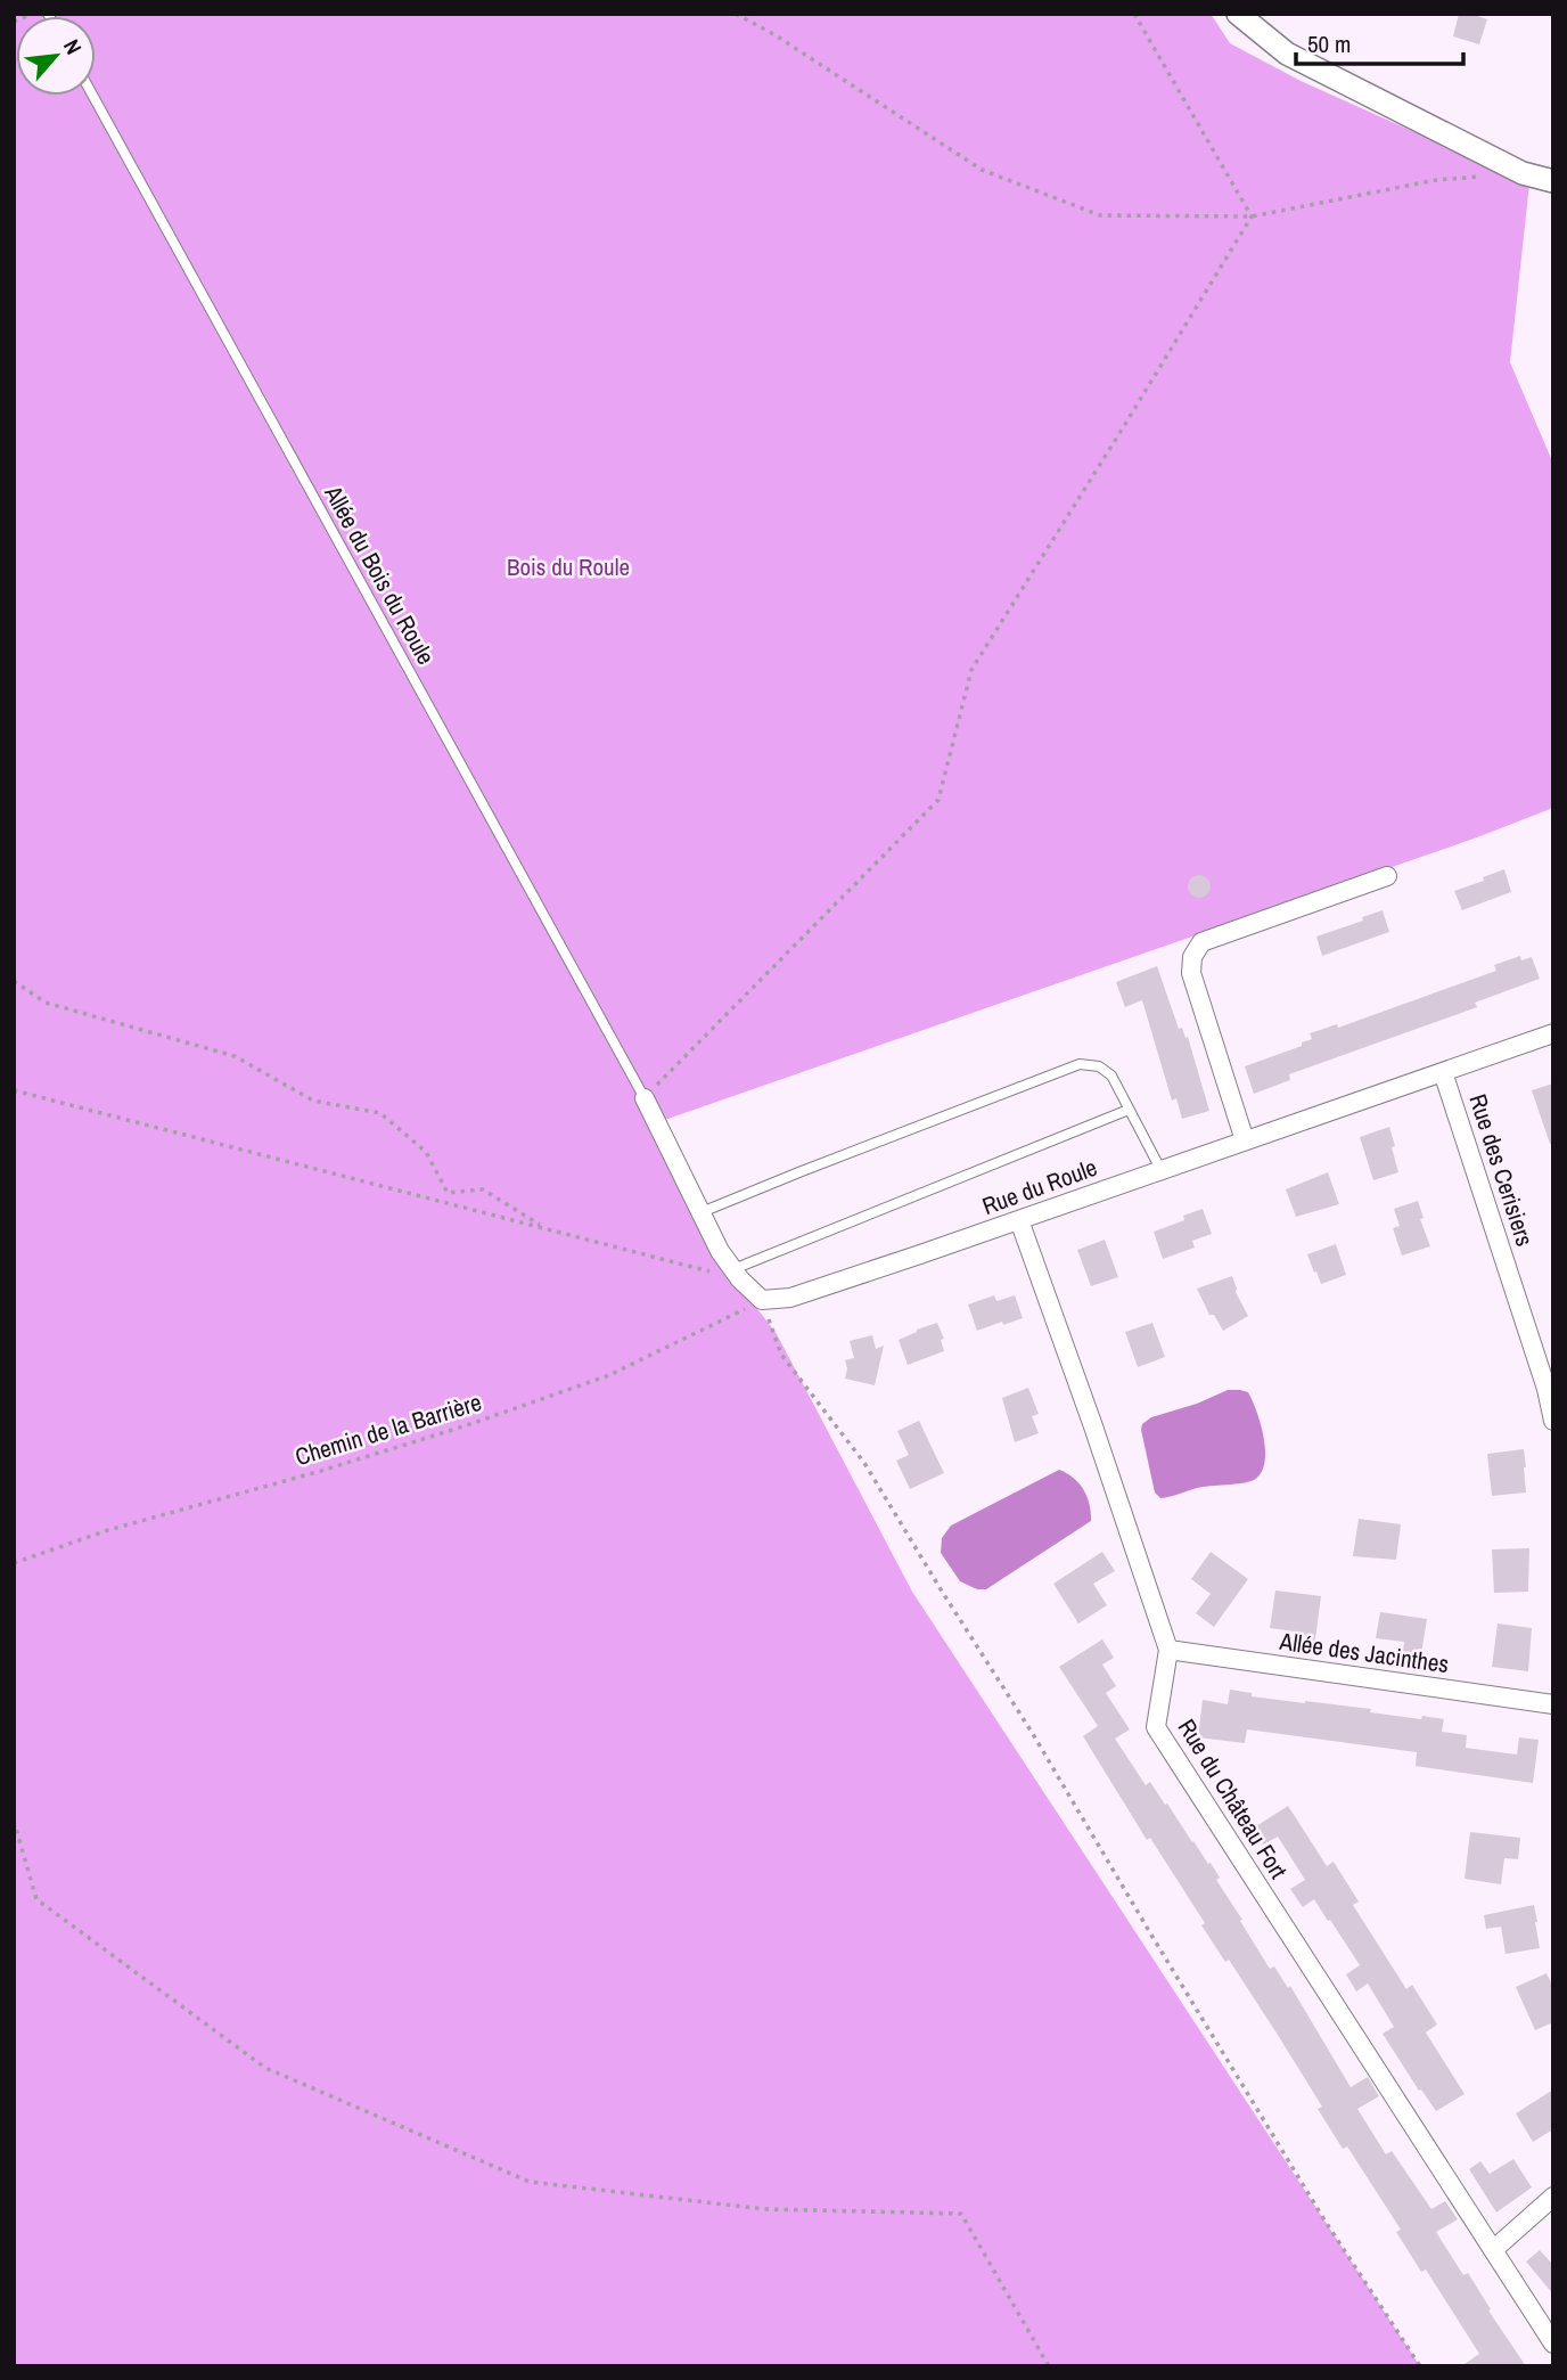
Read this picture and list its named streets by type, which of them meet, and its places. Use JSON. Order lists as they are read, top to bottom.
{
  "streets": {
    "street": [
      "Rue des Cerisiers",
      "Rue du Roule",
      "Allée des Jacinthes",
      "Rue du Château Fort"
    ],
    "lane": ["Allée du Bois du Roule"],
    "path": ["Chemin de la Barrière"]
  },
  "crossings": [
    ["Rue des Cerisiers", "Rue du Roule"],
    ["Rue du Roule", "Chemin de la Barrière"],
    ["Rue du Roule", "Rue du Château Fort"],
    ["Allée des Jacinthes", "Rue du Château Fort"]
  ],
  "parks": ["Bois du Roule"],
  "scale_bar": "50 m",
  "north": "top right"
}
